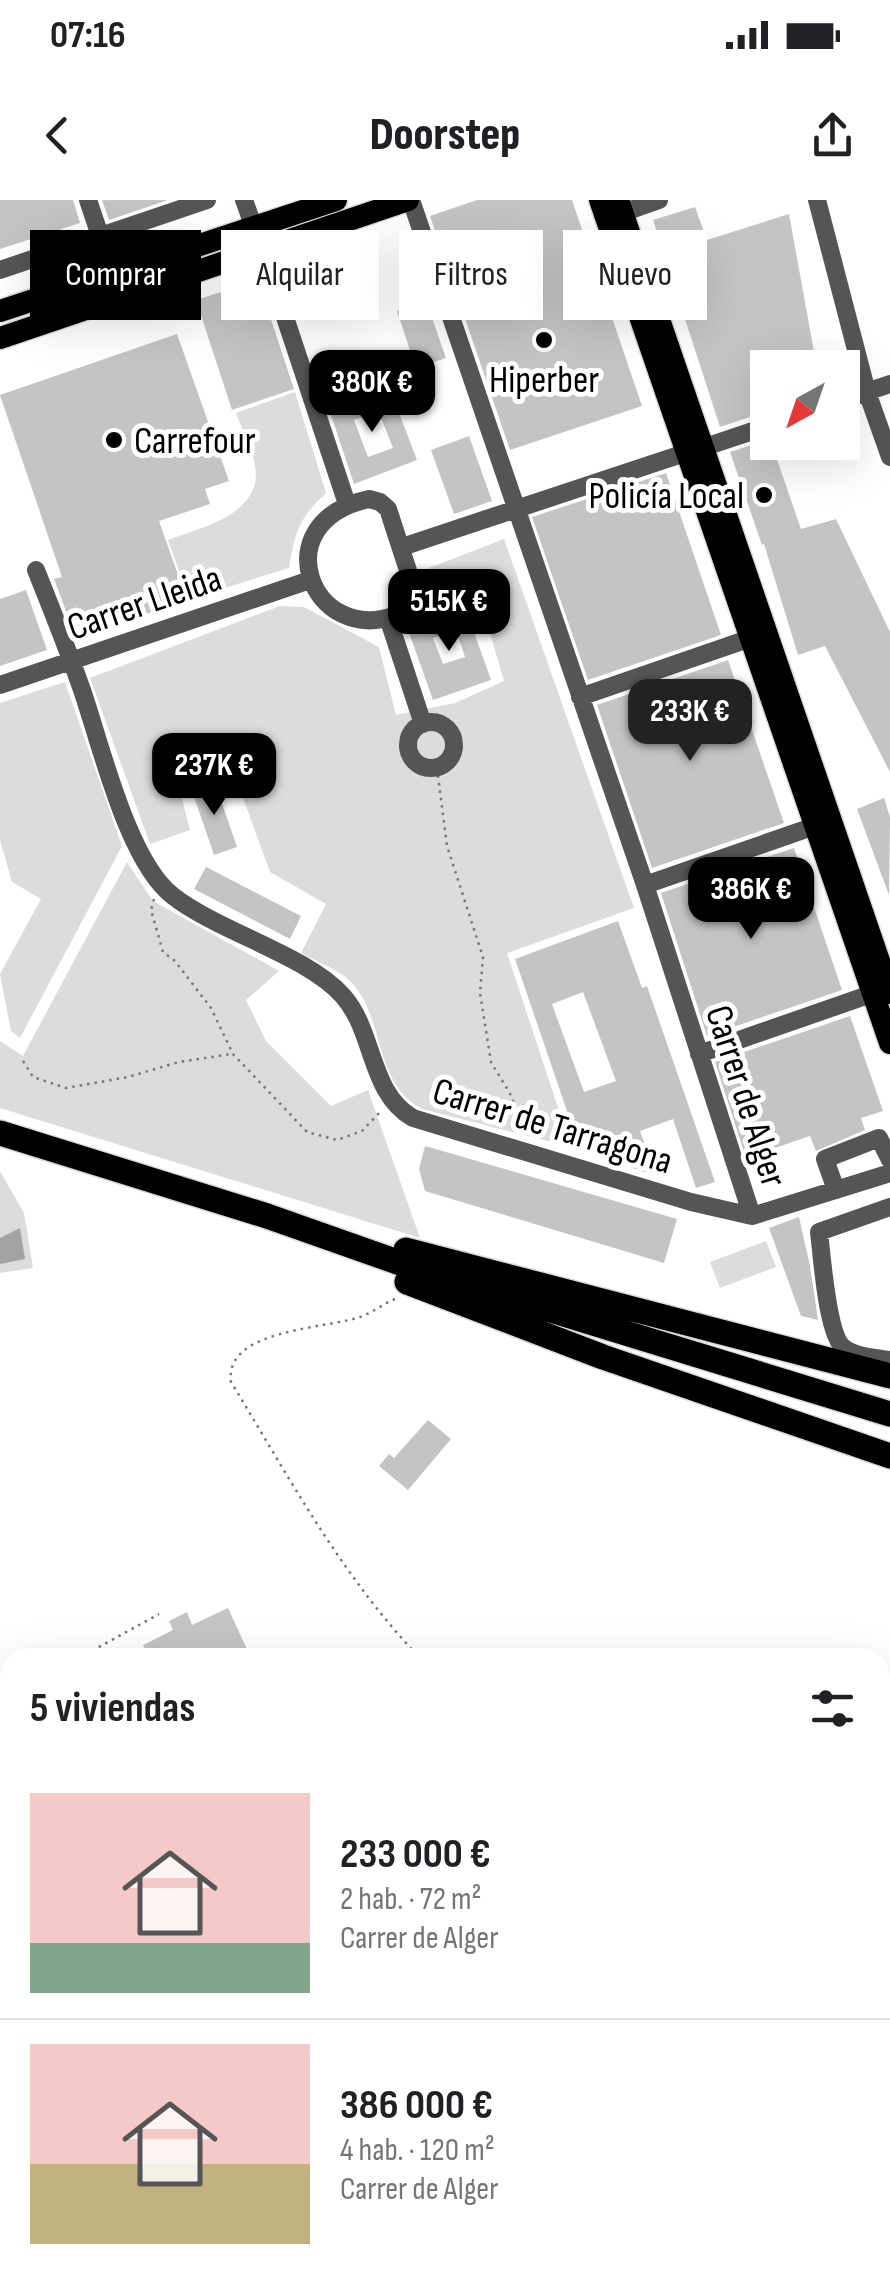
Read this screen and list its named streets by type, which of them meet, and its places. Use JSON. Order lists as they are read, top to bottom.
{
  "streets": {
    "street": ["Carrer Lleida", "Carrer de Alger", "Carrer de Tarragona"]
  },
  "crossings": [
    ["Carrer Lleida", "Carrer de Tarragona"],
    ["Carrer de Alger", "Carrer de Tarragona"]
  ],
  "places": ["Hiperber", "Carrefour", "Policía Local"],
  "north": "bottom left",
  "page": {
    "status": "07:16",
    "header": "Doorstep",
    "chip": [
      "Comprar",
      "Alquilar",
      "Filtros",
      "Nuevo"
    ],
    "price": [
      "380K €",
      "515K €",
      "233K €",
      "237K €",
      "386K €"
    ],
    "heading": "5 viviendas",
    "list": [
      {
        "name": "233 000 €",
        "note": "2 hab. · 72 m² · Carrer de Alger"
      },
      {
        "name": "386 000 €",
        "note": "4 hab. · 120 m² · Carrer de Alger"
      }
    ]
  }
}
